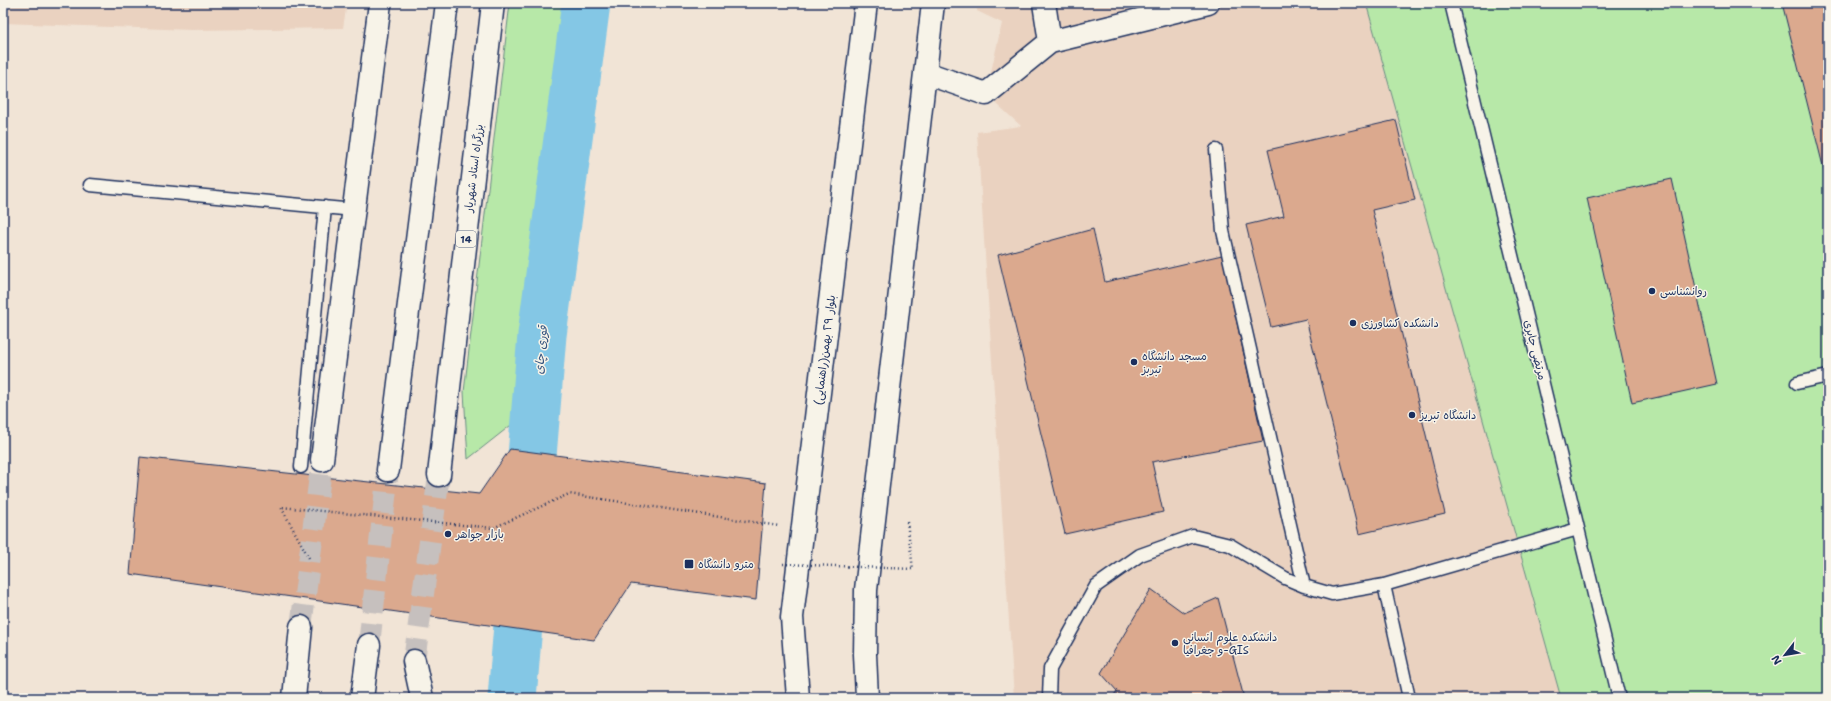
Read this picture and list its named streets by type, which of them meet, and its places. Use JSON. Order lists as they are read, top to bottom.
{
  "streets": {
    "main road": ["بزرگراه استاد شهریار", "14", "بلوار ٢٩ بهمن(راهنمایی)"],
    "lane": ["مرتضی جابری"]
  },
  "water": ["قوری چای"],
  "places": {
    "other": [
      "روانشناسی",
      "دانشکده کشاورزی",
      "مسجد دانشگاه تبربز",
      "دانشگاه تبریز",
      "بازار جواهر",
      "دانشکده علوم انسانی و جغرافیا-GIS"
    ],
    "transit": ["مترو دانشگاه"]
  },
  "north": "bottom left"
}
